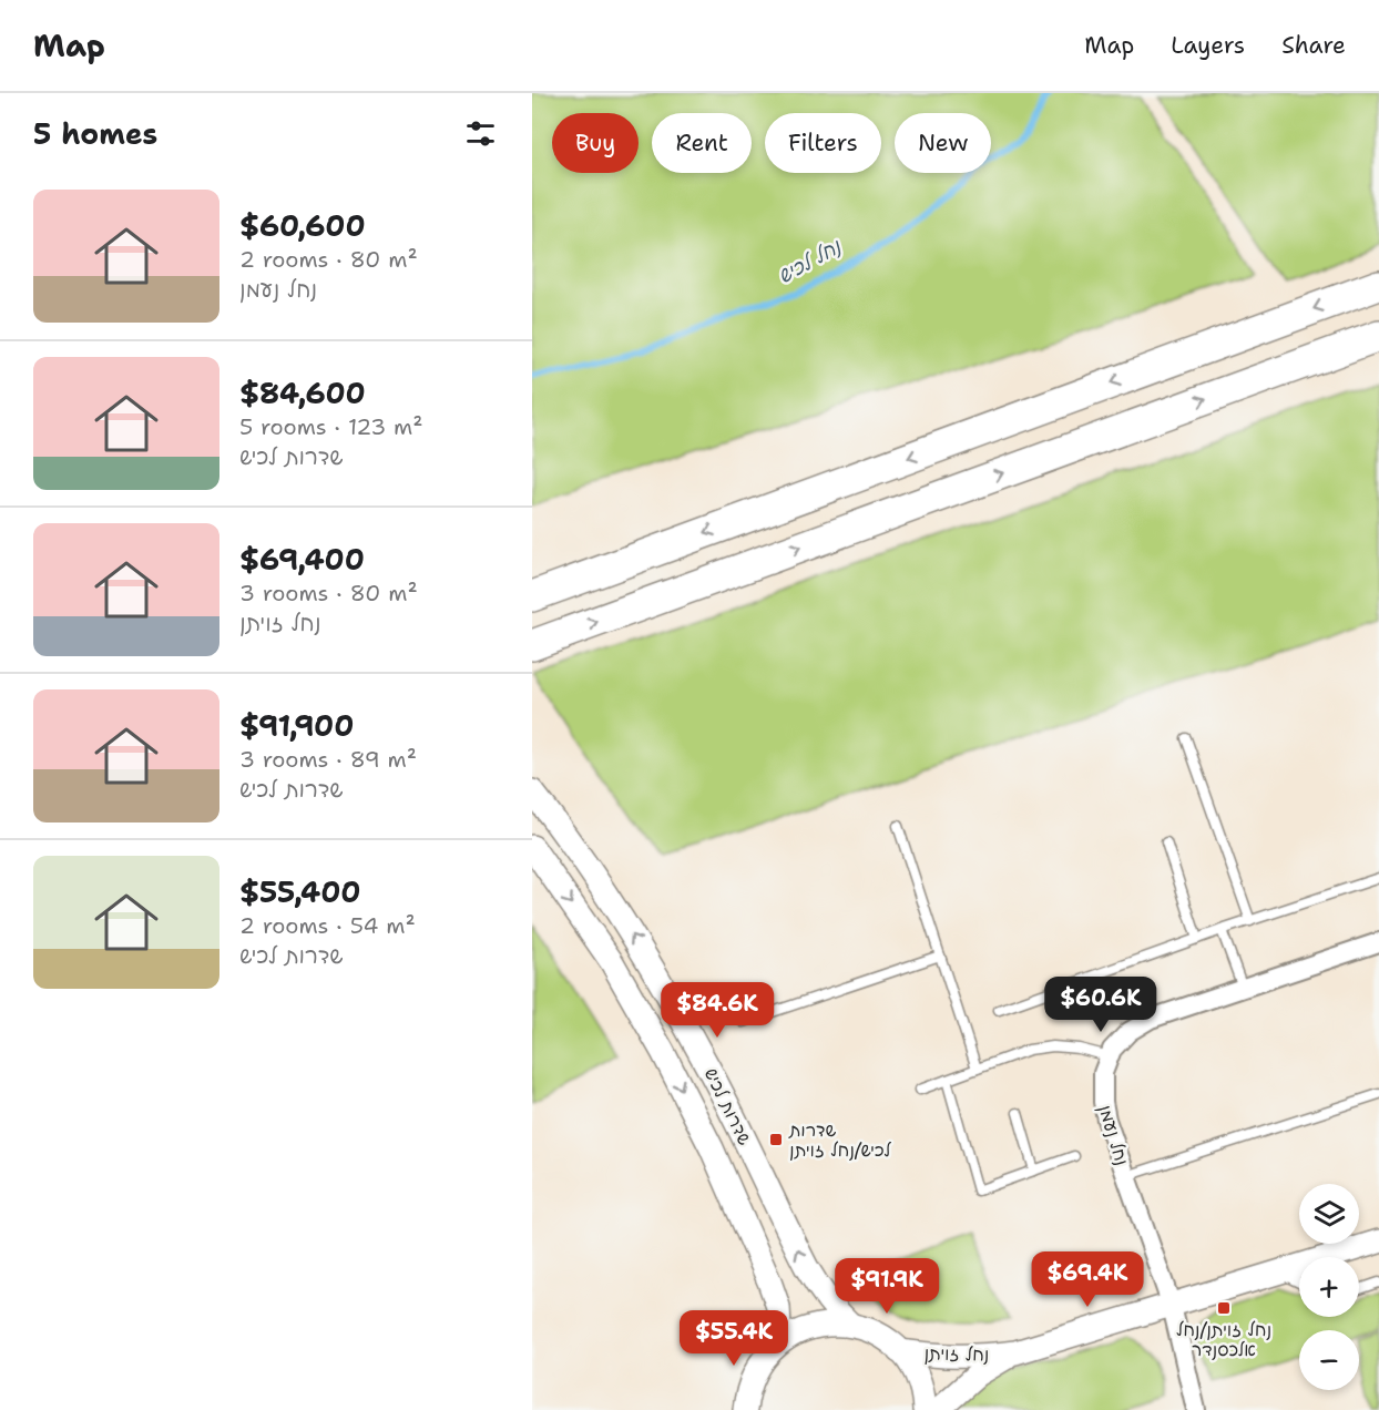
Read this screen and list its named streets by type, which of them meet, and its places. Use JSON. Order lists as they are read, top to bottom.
{
  "streets": {
    "street": ["שדרות לכיש", "נחל נעמן", "נחל זויתן"]
  },
  "crossings": [
    ["נחל נעמן", "נחל זויתן"]
  ],
  "water": ["נחל לכיש"],
  "places": {
    "transit": ["שדרות לכיש/נחל זויתן", "נחל זויתן/נחל אלכסנדר"]
  },
  "page": {
    "header": "Map",
    "nav": ["Map", "Layers", "Share"],
    "heading": "5 homes",
    "chip": [
      "Buy",
      "Rent",
      "Filters",
      "New"
    ],
    "list": [
      {
        "name": "$60,600",
        "note": "2 rooms · 80 m² · נחל נעמן"
      },
      {
        "name": "$84,600",
        "note": "5 rooms · 123 m² · שדרות לכיש"
      },
      {
        "name": "$69,400",
        "note": "3 rooms · 80 m² · נחל זויתן"
      },
      {
        "name": "$91,900",
        "note": "3 rooms · 89 m² · שדרות לכיש"
      },
      {
        "name": "$55,400",
        "note": "2 rooms · 54 m² · שדרות לכיש"
      }
    ],
    "price": [
      "$60.6K",
      "$84.6K",
      "$69.4K",
      "$91.9K",
      "$55.4K"
    ],
    "map_buttons": ["+", "−"]
  }
}
